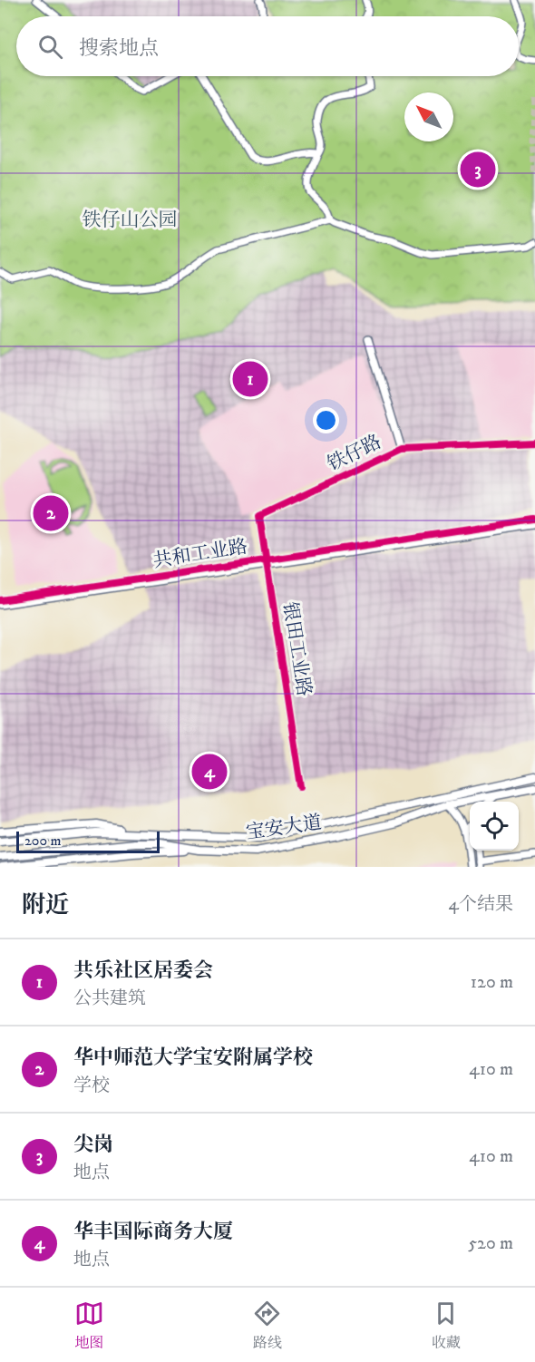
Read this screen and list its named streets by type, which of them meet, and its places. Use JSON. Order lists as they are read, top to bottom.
{
  "streets": {
    "main road": ["宝安大道"],
    "street": ["铁仔路", "共和工业路", "银田工业路"]
  },
  "crossings": [
    ["铁仔路", "银田工业路"],
    ["共和工业路", "银田工业路"]
  ],
  "parks": ["铁仔山公园"],
  "scale_bar": "200 m",
  "north": "top left",
  "page": {
    "search": "搜索地点",
    "pins": [
      "3",
      "1",
      "2",
      "4"
    ],
    "scale": "200 m",
    "heading": ["附近", "4个结果"],
    "list": [
      {
        "mark": "1",
        "name": "共乐社区居委会",
        "note": "公共建筑",
        "value": "120 m"
      },
      {
        "mark": "2",
        "name": "华中师范大学宝安附属学校",
        "note": "学校",
        "value": "410 m"
      },
      {
        "mark": "3",
        "name": "尖岗",
        "note": "地点",
        "value": "410 m"
      },
      {
        "mark": "4",
        "name": "华丰国际商务大厦",
        "note": "地点",
        "value": "520 m"
      }
    ],
    "nav": ["地图", "路线", "收藏"]
  }
}
